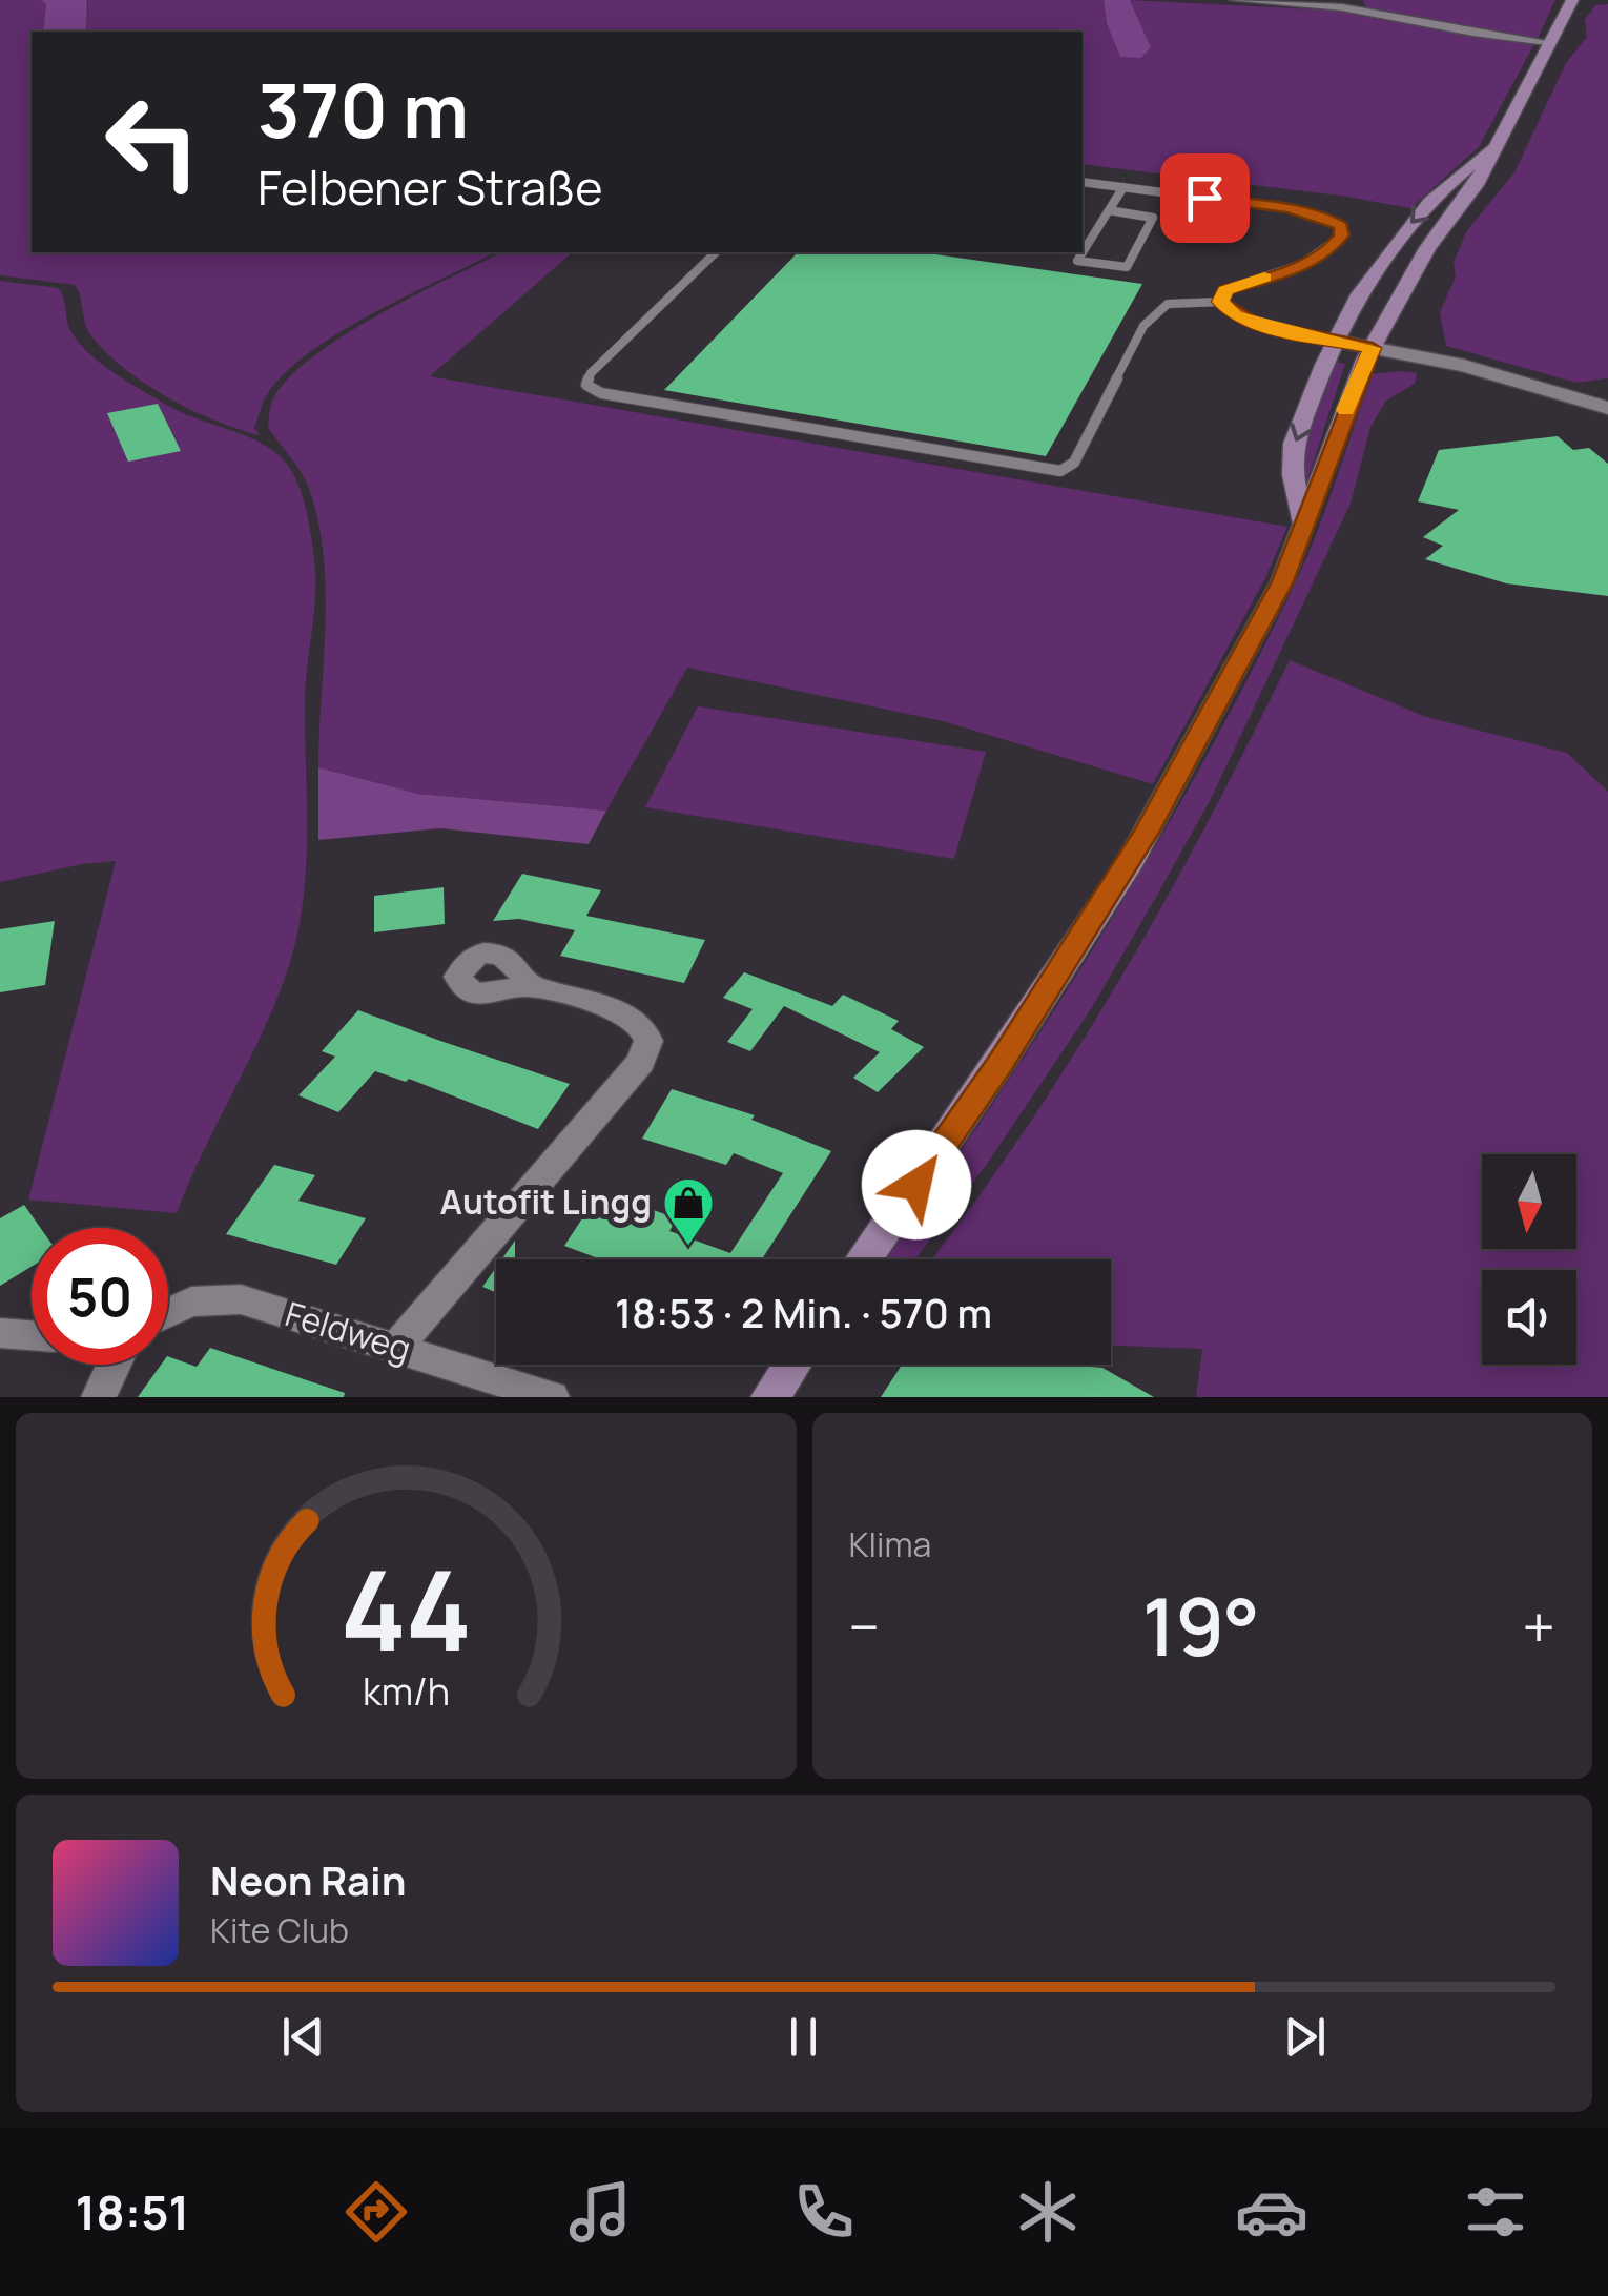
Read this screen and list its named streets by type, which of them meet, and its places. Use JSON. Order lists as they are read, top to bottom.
{
  "streets": {
    "street": ["Feldweg"]
  },
  "places": {
    "shop": ["Autofit Lingg"]
  },
  "north": "bottom",
  "page": {
    "turn": ["370 m", "Felbener Straße"],
    "limit": "50",
    "trip": "18:53 · 2 Min. · 570 m",
    "tile": "Klima",
    "heat": ["−", "19°", "+"],
    "song": ["Neon Rain", "Kite Club"],
    "tabs": "18:51",
    "gauge": ["44", "km/h"]
  }
}
